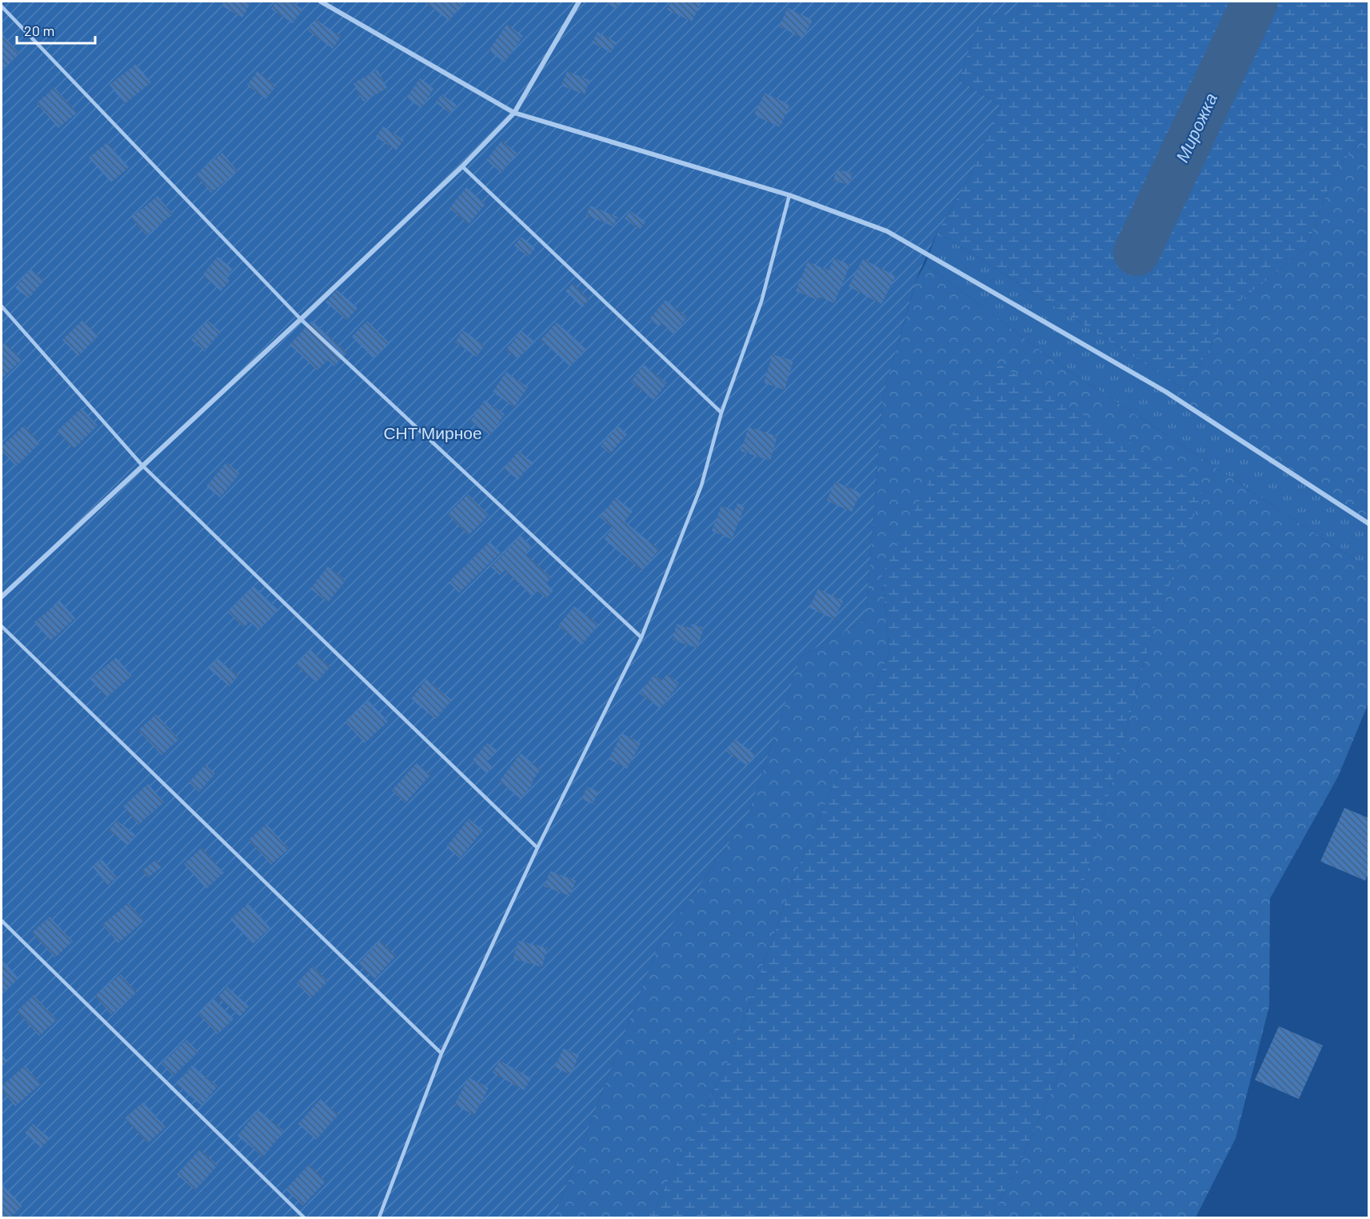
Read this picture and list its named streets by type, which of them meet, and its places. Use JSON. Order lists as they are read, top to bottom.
{
  "water": ["Мирожка"],
  "parks": ["СНТ Мирное"],
  "scale_bar": "20 m"
}
